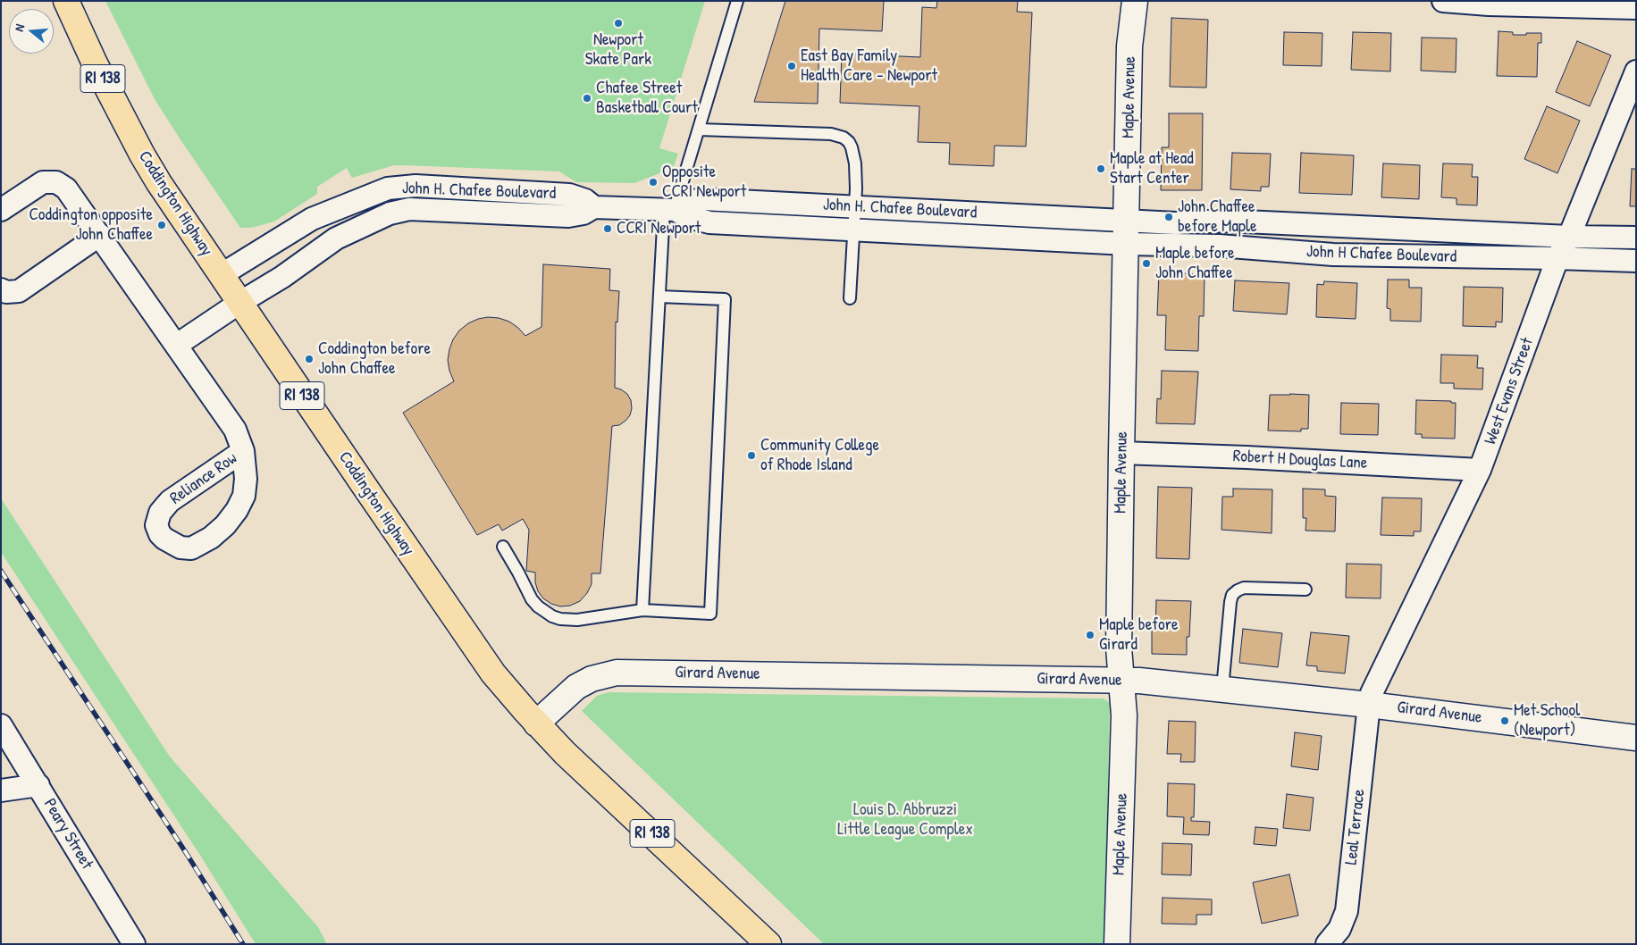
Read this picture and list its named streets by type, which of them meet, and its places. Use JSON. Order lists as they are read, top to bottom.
{
  "streets": {
    "highway": ["RI 138", "Coddington Highway"],
    "street": [
      "Maple Avenue",
      "John H. Chafee Boulevard",
      "John H Chafee Boulevard",
      "West Evans Street",
      "Robert H Douglas Lane",
      "Reliance Row",
      "Girard Avenue",
      "Leal Terrace",
      "Peary Street"
    ]
  },
  "crossings": [
    ["Maple Avenue", "John H. Chafee Boulevard"],
    ["Maple Avenue", "John H Chafee Boulevard"],
    ["Maple Avenue", "Robert H Douglas Lane"],
    ["Maple Avenue", "Girard Avenue"],
    ["John H. Chafee Boulevard", "Coddington Highway"],
    ["John H. Chafee Boulevard", "John H Chafee Boulevard"],
    ["Coddington Highway", "Girard Avenue"],
    ["John H Chafee Boulevard", "West Evans Street"],
    ["West Evans Street", "Robert H Douglas Lane"],
    ["West Evans Street", "Girard Avenue"],
    ["West Evans Street", "Leal Terrace"],
    ["Girard Avenue", "Leal Terrace"]
  ],
  "parks": ["Louis D. Abbruzzi Little League Complex"],
  "places": [
    "Newport Skate Park",
    "East Bay Family Health Care - Newport",
    "Chafee Street Basketball Court",
    "Maple at Head Start Center",
    "Opposite CCRI Newport",
    "John Chaffee before Maple",
    "Coddington opposite John Chaffee",
    "CCRI Newport",
    "Maple before John Chaffee",
    "Coddington before John Chaffee",
    "Community College of Rhode Island",
    "Maple before Girard",
    "Met School (Newport)"
  ],
  "north": "left"
}
